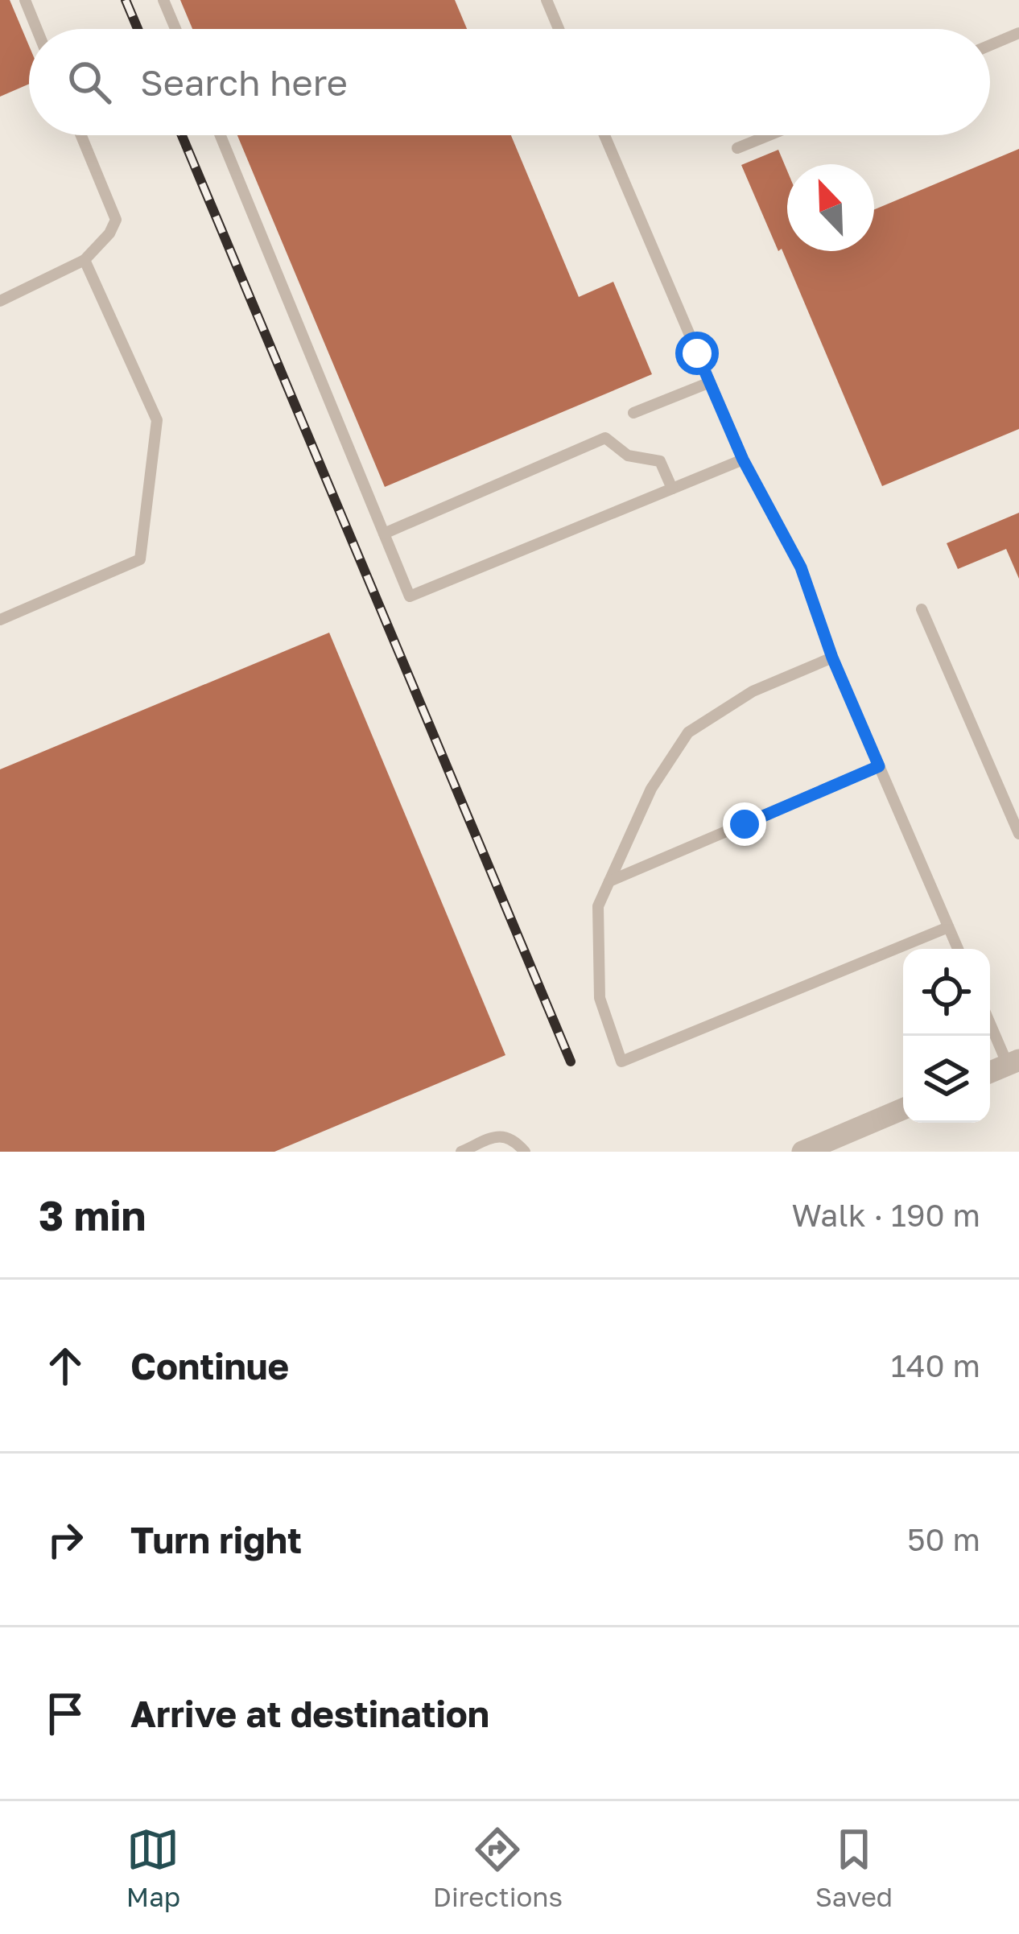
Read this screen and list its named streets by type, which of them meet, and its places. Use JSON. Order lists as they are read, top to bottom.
{
  "north": "top left",
  "page": {
    "search": "Search here",
    "heading": ["3 min", "Walk · 190 m"],
    "list": [
      ["Continue", "140 m"],
      ["Turn right", "50 m"],
      "Arrive at destination"
    ],
    "nav": ["Map", "Directions", "Saved"]
  }
}
